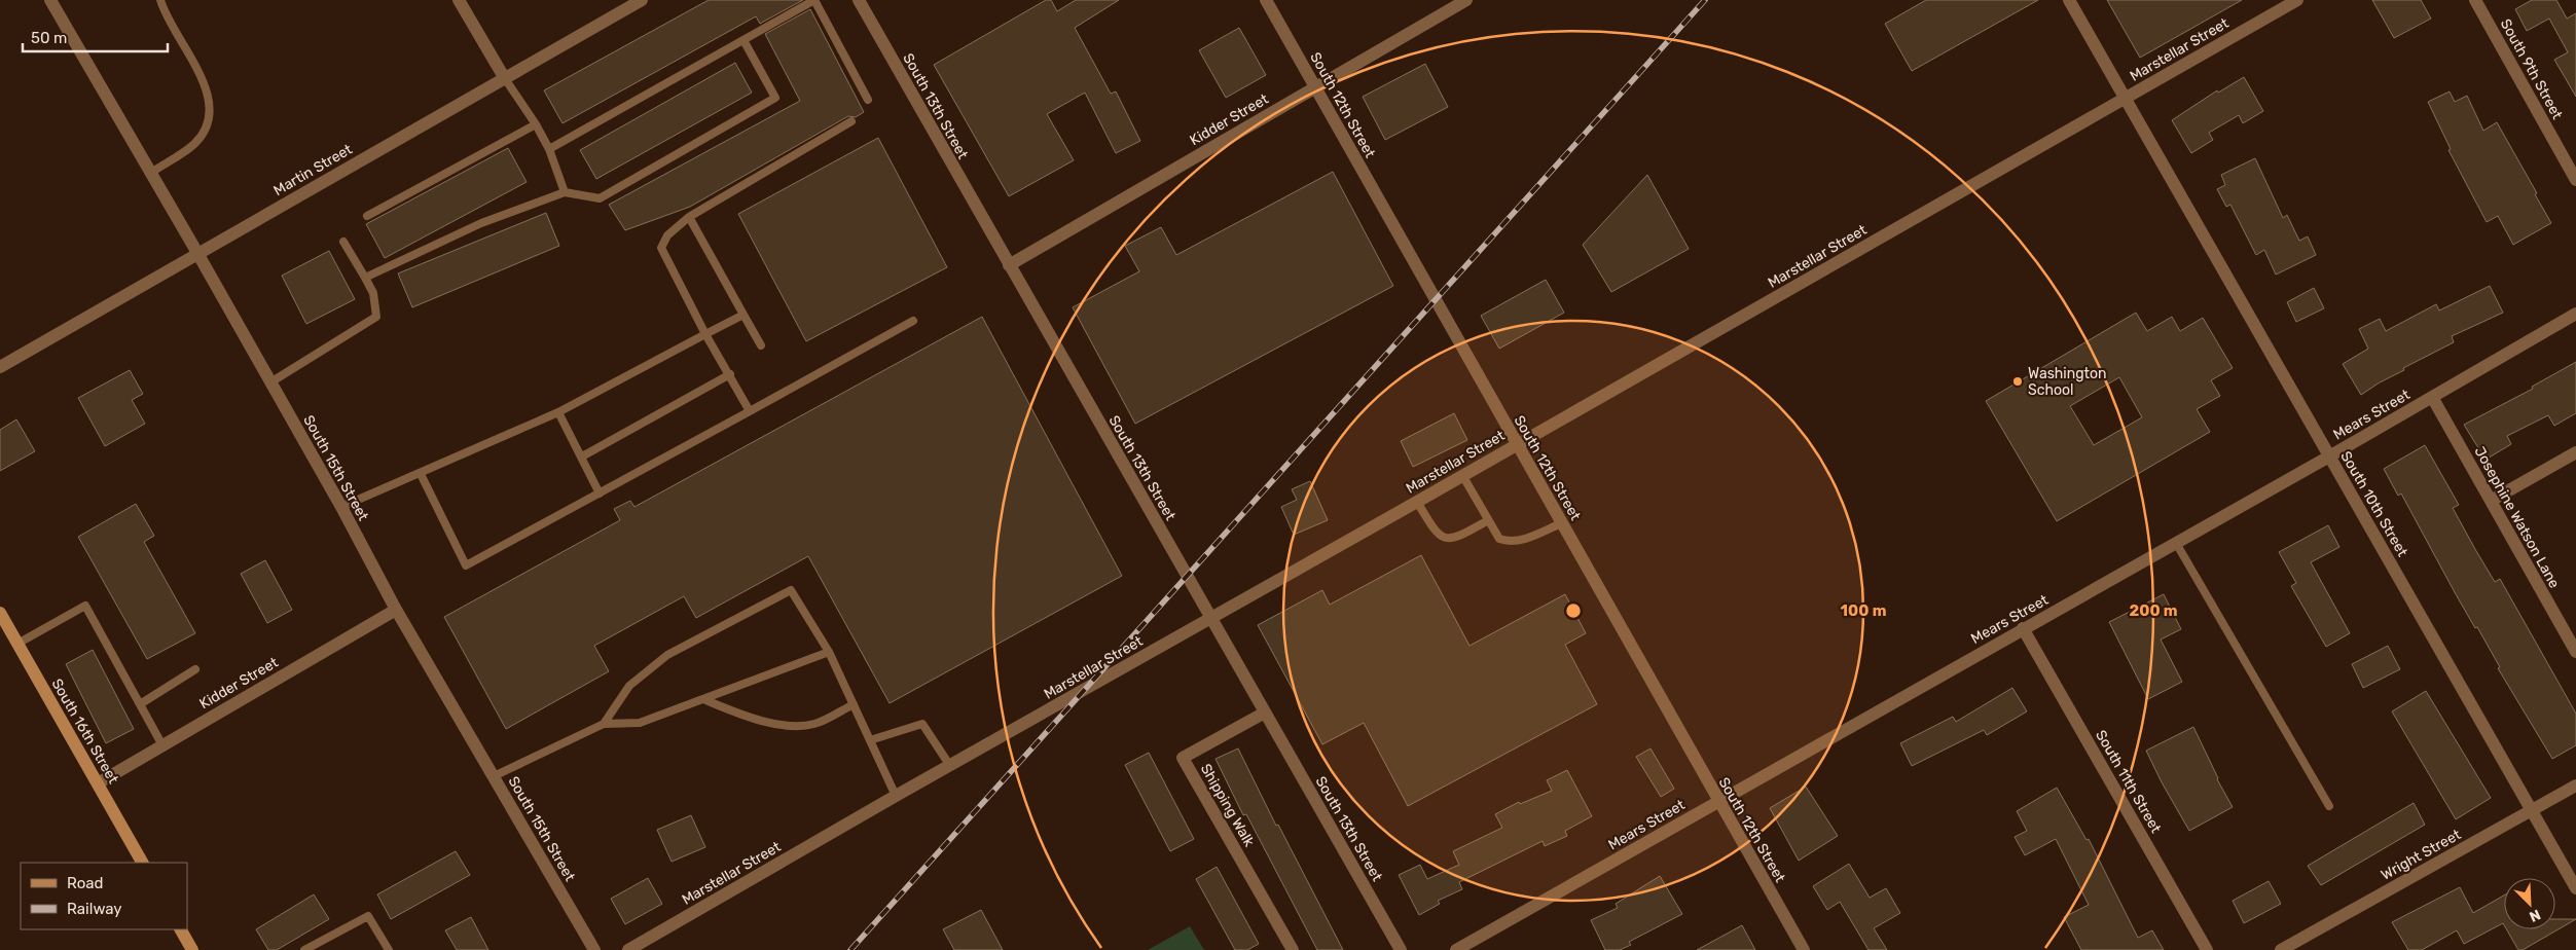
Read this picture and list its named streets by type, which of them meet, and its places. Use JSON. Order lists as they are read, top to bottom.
{
  "streets": {
    "main road": ["South 16th Street"],
    "street": [
      "Marstellar Street",
      "South 9th Street",
      "South 12th Street",
      "South 13th Street",
      "Kidder Street",
      "Martin Street",
      "Mears Street",
      "South 15th Street",
      "South 10th Street",
      "Josephine Watson Lane",
      "South 11th Street",
      "Shipping Walk",
      "Wright Street"
    ]
  },
  "crossings": [
    ["Marstellar Street", "South 12th Street"],
    ["Marstellar Street", "South 13th Street"],
    ["Marstellar Street", "South 10th Street"],
    ["South 12th Street", "Kidder Street"],
    ["South 12th Street", "Mears Street"],
    ["South 13th Street", "Kidder Street"],
    ["South 13th Street", "Shipping Walk"],
    ["Kidder Street", "South 15th Street"],
    ["Kidder Street", "South 16th Street"],
    ["Martin Street", "South 15th Street"],
    ["Mears Street", "South 10th Street"],
    ["Mears Street", "Josephine Watson Lane"],
    ["Mears Street", "South 11th Street"],
    ["South 10th Street", "Wright Street"]
  ],
  "places": ["Washington School"],
  "legend": ["Road", "Railway"],
  "scale_bar": "50 m",
  "north": "bottom right",
  "rings": ["100 m", "200 m"]
}
